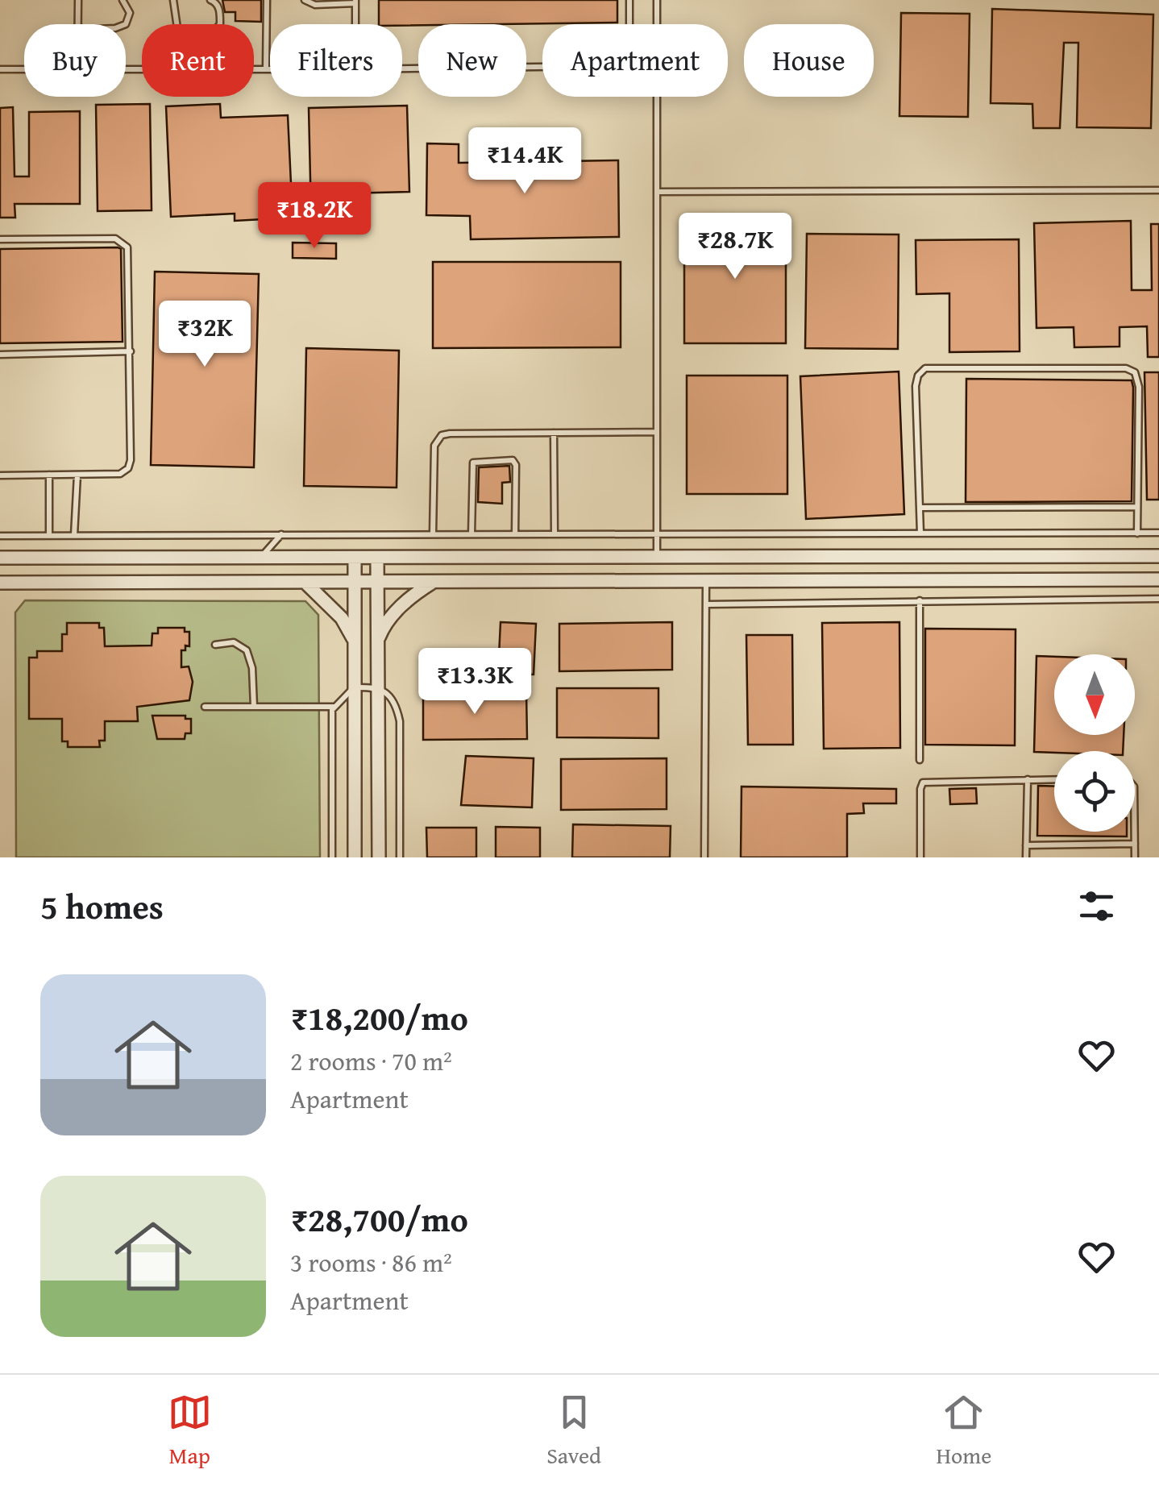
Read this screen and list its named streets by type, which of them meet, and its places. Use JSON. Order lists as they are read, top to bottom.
{
  "north": "bottom",
  "page": {
    "chip": [
      "Buy",
      "Rent",
      "Filters",
      "New",
      "Apartment",
      "House"
    ],
    "price": [
      "₹14.4K",
      "₹18.2K",
      "₹28.7K",
      "₹32K",
      "₹13.3K"
    ],
    "heading": "5 homes",
    "list": [
      {
        "name": "₹18,200/mo",
        "note": "2 rooms · 70 m² · Apartment"
      },
      {
        "name": "₹28,700/mo",
        "note": "3 rooms · 86 m² · Apartment"
      }
    ],
    "tabs": ["Map", "Saved", "Home"]
  }
}
